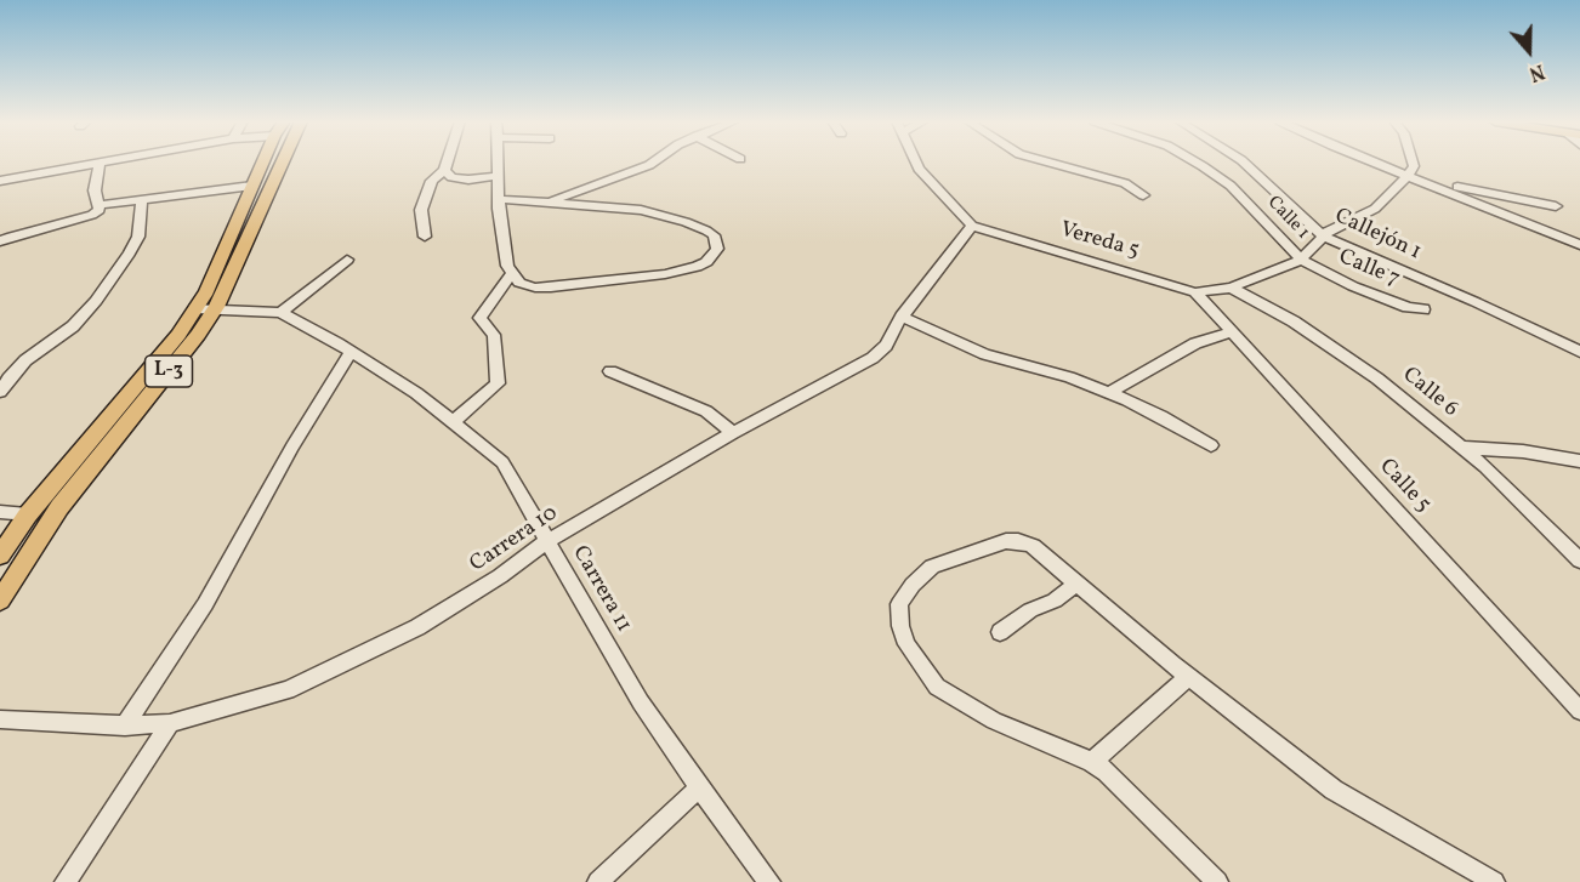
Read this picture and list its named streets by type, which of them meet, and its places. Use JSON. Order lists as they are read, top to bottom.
{
  "streets": {
    "main road": ["L-3"],
    "street": [
      "Calle 1",
      "Callejón 1",
      "Vereda 5",
      "Calle 7",
      "Calle 6",
      "Calle 5",
      "Carrera 10",
      "Carrera 11"
    ]
  },
  "crossings": [
    ["Calle 1", "Vereda 5"],
    ["Calle 1", "Calle 7"],
    ["Callejón 1", "Vereda 5"],
    ["Vereda 5", "Calle 7"],
    ["Vereda 5", "Calle 6"],
    ["Vereda 5", "Calle 5"],
    ["Vereda 5", "Carrera 10"],
    ["L-3", "Carrera 11"],
    ["Carrera 10", "Carrera 11"]
  ],
  "north": "bottom"
}
